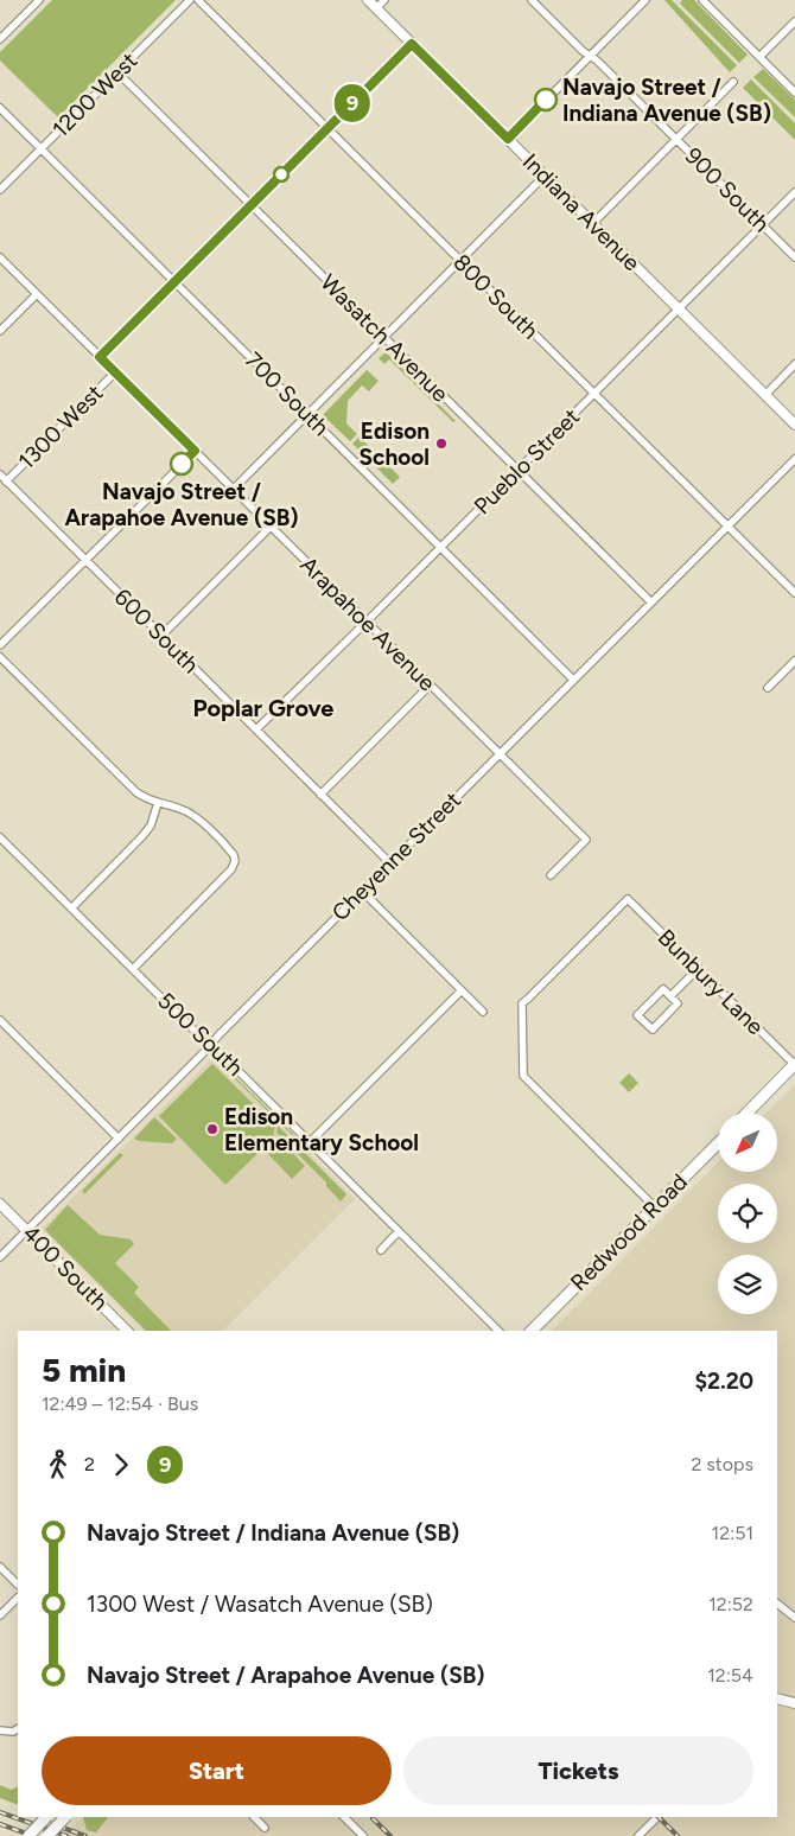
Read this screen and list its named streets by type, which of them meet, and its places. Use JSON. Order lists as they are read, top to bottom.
{
  "streets": {
    "main road": ["Redwood Road"],
    "street": [
      "1200 West",
      "900 South",
      "Indiana Avenue",
      "800 South",
      "Wasatch Avenue",
      "700 South",
      "1300 West",
      "Pueblo Street",
      "Arapahoe Avenue",
      "600 South",
      "Cheyenne Street",
      "Bunbury Lane",
      "500 South",
      "400 South"
    ]
  },
  "crossings": [
    ["1200 West", "Wasatch Avenue"],
    ["1200 West", "700 South"],
    ["900 South", "Pueblo Street"],
    ["Indiana Avenue", "1300 West"],
    ["Indiana Avenue", "Pueblo Street"],
    ["800 South", "1300 West"],
    ["800 South", "Pueblo Street"],
    ["800 South", "Cheyenne Street"],
    ["Wasatch Avenue", "1300 West"],
    ["Wasatch Avenue", "Pueblo Street"],
    ["Wasatch Avenue", "Cheyenne Street"],
    ["700 South", "1300 West"],
    ["700 South", "Pueblo Street"],
    ["700 South", "Cheyenne Street"],
    ["1300 West", "Arapahoe Avenue"],
    ["1300 West", "600 South"],
    ["Pueblo Street", "Arapahoe Avenue"],
    ["Pueblo Street", "600 South"],
    ["Arapahoe Avenue", "Cheyenne Street"],
    ["600 South", "Cheyenne Street"],
    ["Cheyenne Street", "500 South"],
    ["Cheyenne Street", "400 South"],
    ["Bunbury Lane", "Redwood Road"]
  ],
  "districts": ["Poplar Grove"],
  "places": [
    "Navajo Street / Indiana Avenue (SB)",
    "Edison School",
    "Navajo Street / Arapahoe Avenue (SB)",
    "Edison Elementary School"
  ],
  "lines": ["bus line 9"],
  "north": "bottom left",
  "page": {
    "on_map": "9",
    "heading": ["5 min", "12:49 – 12:54 · Bus", "$2.20"],
    "legs": ["2", "9", "2 stops"],
    "list": [
      {
        "name": "Navajo Street / Indiana Avenue (SB)",
        "value": "12:51"
      },
      {
        "name": "1300 West / Wasatch Avenue (SB)",
        "value": "12:52"
      },
      {
        "name": "Navajo Street / Arapahoe Avenue (SB)",
        "value": "12:54"
      }
    ],
    "buttons": ["Start", "Tickets"]
  }
}
